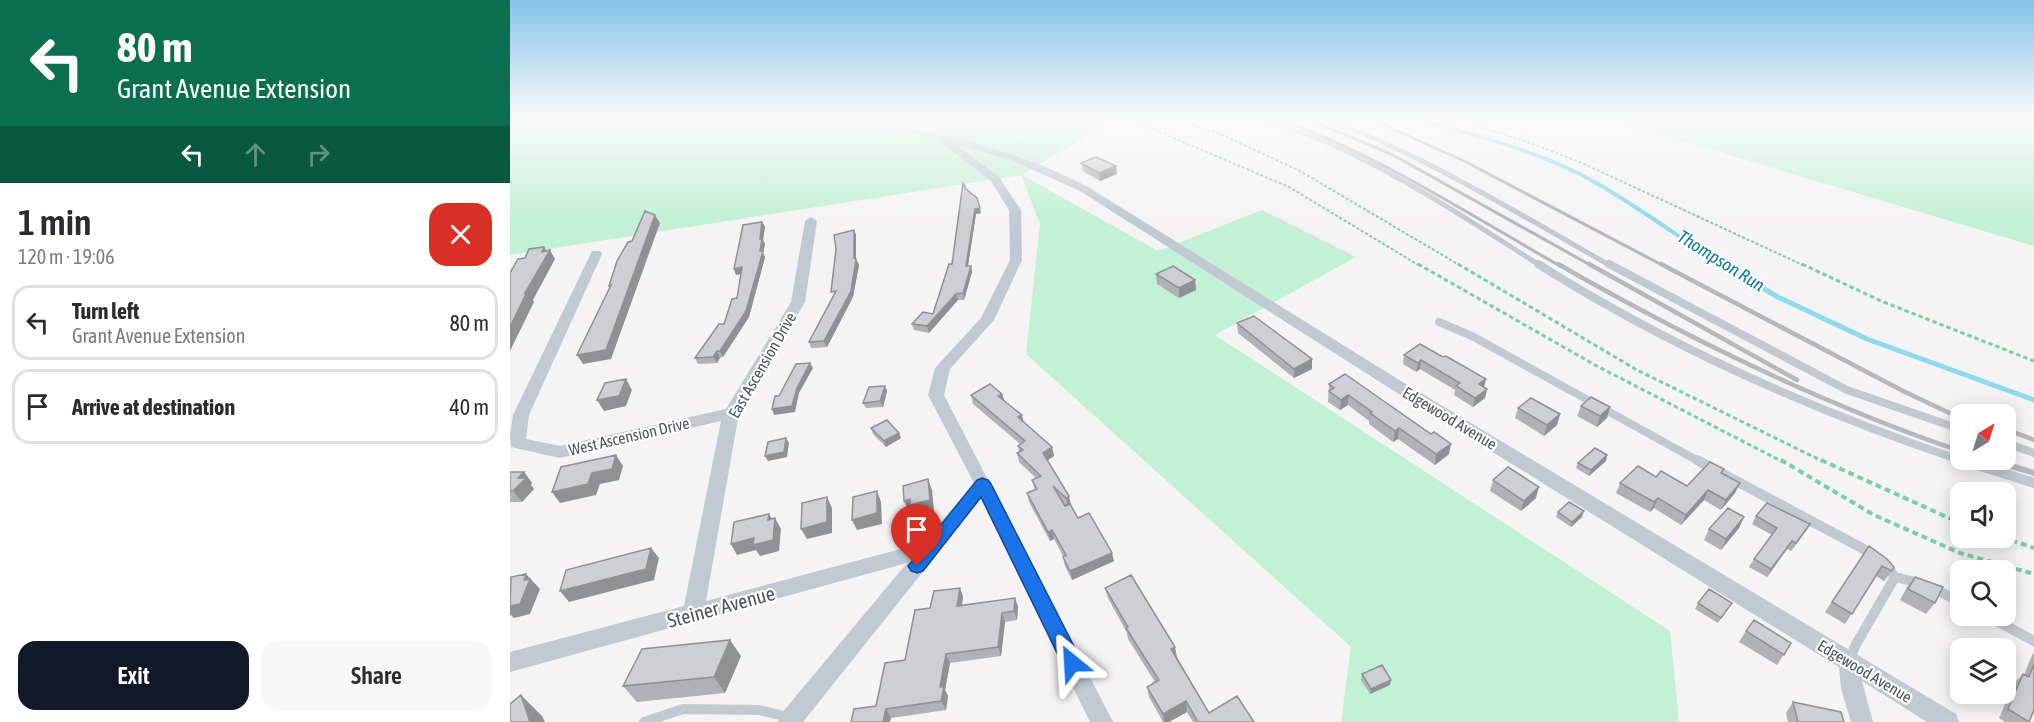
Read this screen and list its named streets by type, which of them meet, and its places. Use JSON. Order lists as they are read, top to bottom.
{
  "streets": {
    "street": [
      "East Ascension Drive",
      "Edgewood Avenue",
      "West Ascension Drive",
      "Steiner Avenue"
    ]
  },
  "crossings": [
    ["East Ascension Drive", "West Ascension Drive"],
    ["East Ascension Drive", "Steiner Avenue"]
  ],
  "water": ["Thompson Run"],
  "north": "top right",
  "page": {
    "turn": ["80 m", "Grant Avenue Extension"],
    "heading": ["1 min", "120 m · 19:06"],
    "list": [
      {
        "name": "Turn left",
        "note": "Grant Avenue Extension",
        "value": "80 m"
      },
      {
        "name": "Arrive at destination",
        "value": "40 m"
      }
    ],
    "buttons": ["Exit", "Share"]
  }
}
